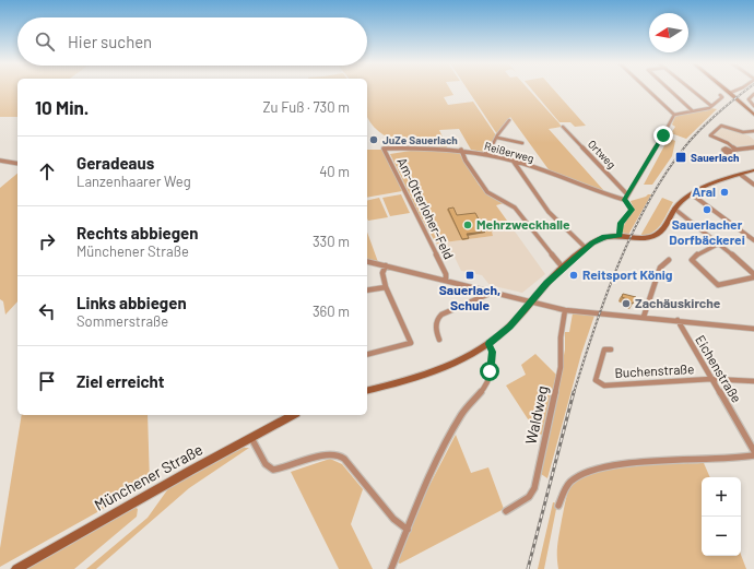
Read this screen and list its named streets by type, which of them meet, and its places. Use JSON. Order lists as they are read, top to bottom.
{
  "streets": {
    "main road": ["Münchener Straße"],
    "street": [
      "Reißerweg",
      "Ortweg",
      "Am-Otterloher-Feld",
      "Eichenstraße",
      "Buchenstraße",
      "Waldweg"
    ]
  },
  "crossings": [
    ["Reißerweg", "Am-Otterloher-Feld"],
    ["Eichenstraße", "Buchenstraße"]
  ],
  "places": {
    "other": [
      "JuZe Sauerlach",
      "Aral",
      "Sauerlacher Dorfbäckerei",
      "Mehrzweckhalle",
      "Reitsport König",
      "Zachäuskirche"
    ],
    "transit": ["Sauerlach", "Sauerlach, Schule"]
  },
  "north": "left",
  "page": {
    "search": "Hier suchen",
    "heading": ["10 Min.", "Zu Fuß · 730 m"],
    "list": [
      ["Geradeaus", "Lanzenhaarer Weg", "40 m"],
      ["Rechts abbiegen", "Münchener Straße", "330 m"],
      ["Links abbiegen", "Sommerstraße", "360 m"],
      "Ziel erreicht"
    ],
    "map_buttons": ["+", "−"]
  }
}
